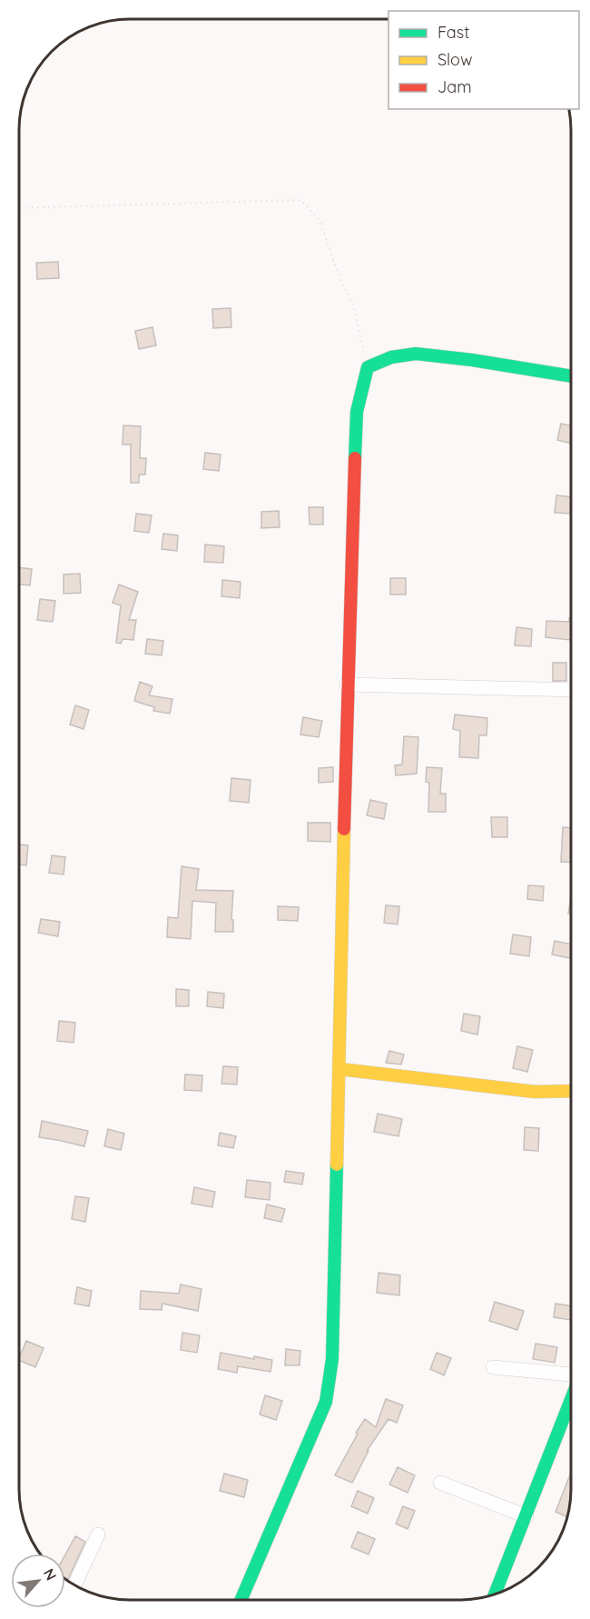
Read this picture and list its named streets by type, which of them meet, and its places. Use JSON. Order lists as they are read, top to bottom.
{
  "legend": ["Fast", "Slow", "Jam"],
  "north": "top right"
}
